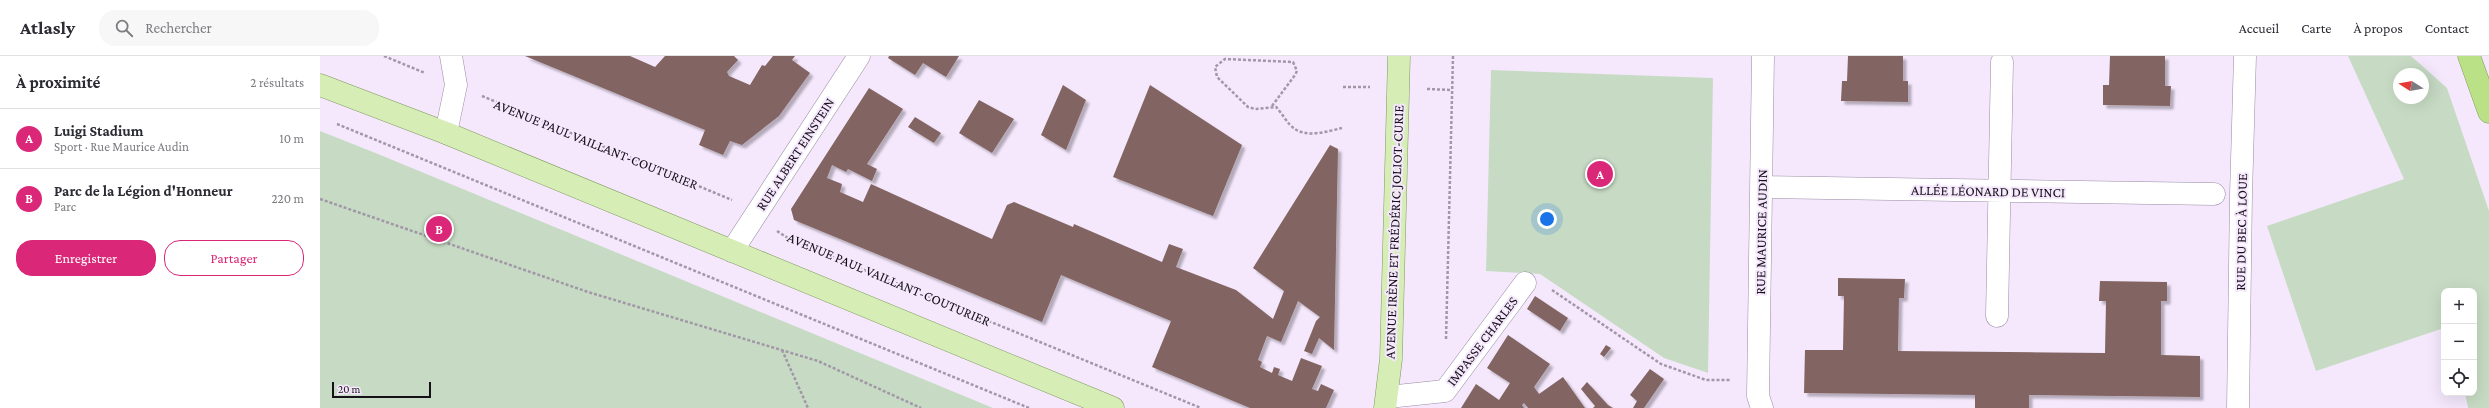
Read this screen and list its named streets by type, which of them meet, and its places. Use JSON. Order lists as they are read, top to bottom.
{
  "streets": {
    "main road": ["AVENUE IRÈNE ET FRÉDÉRIC JOLIOT-CURIE"],
    "street": [
      "RUE ALBERT EINSTEIN",
      "ALLÉE LÉONARD DE VINCI",
      "RUE MAURICE AUDIN",
      "RUE DU BEC À LOUE",
      "IMPASSE CHARLES"
    ],
    "path": ["AVENUE PAUL VAILLANT-COUTURIER"]
  },
  "crossings": [
    ["AVENUE PAUL VAILLANT-COUTURIER", "RUE ALBERT EINSTEIN"],
    ["ALLÉE LÉONARD DE VINCI", "RUE MAURICE AUDIN"],
    ["AVENUE IRÈNE ET FRÉDÉRIC JOLIOT-CURIE", "IMPASSE CHARLES"]
  ],
  "scale_bar": "20 m",
  "north": "left",
  "page": {
    "header": "Atlasly",
    "search": "Rechercher",
    "nav": [
      "Accueil",
      "Carte",
      "À propos",
      "Contact"
    ],
    "heading": ["À proximité", "2 résultats"],
    "list": [
      {
        "mark": "A",
        "name": "Luigi Stadium",
        "note": "Sport · Rue Maurice Audin",
        "value": "10 m"
      },
      {
        "mark": "B",
        "name": "Parc de la Légion d'Honneur",
        "note": "Parc",
        "value": "220 m"
      }
    ],
    "pins": ["A", "B"],
    "buttons": ["Enregistrer", "Partager"],
    "map_buttons": ["+", "−"],
    "scale": "20 m"
  }
}
